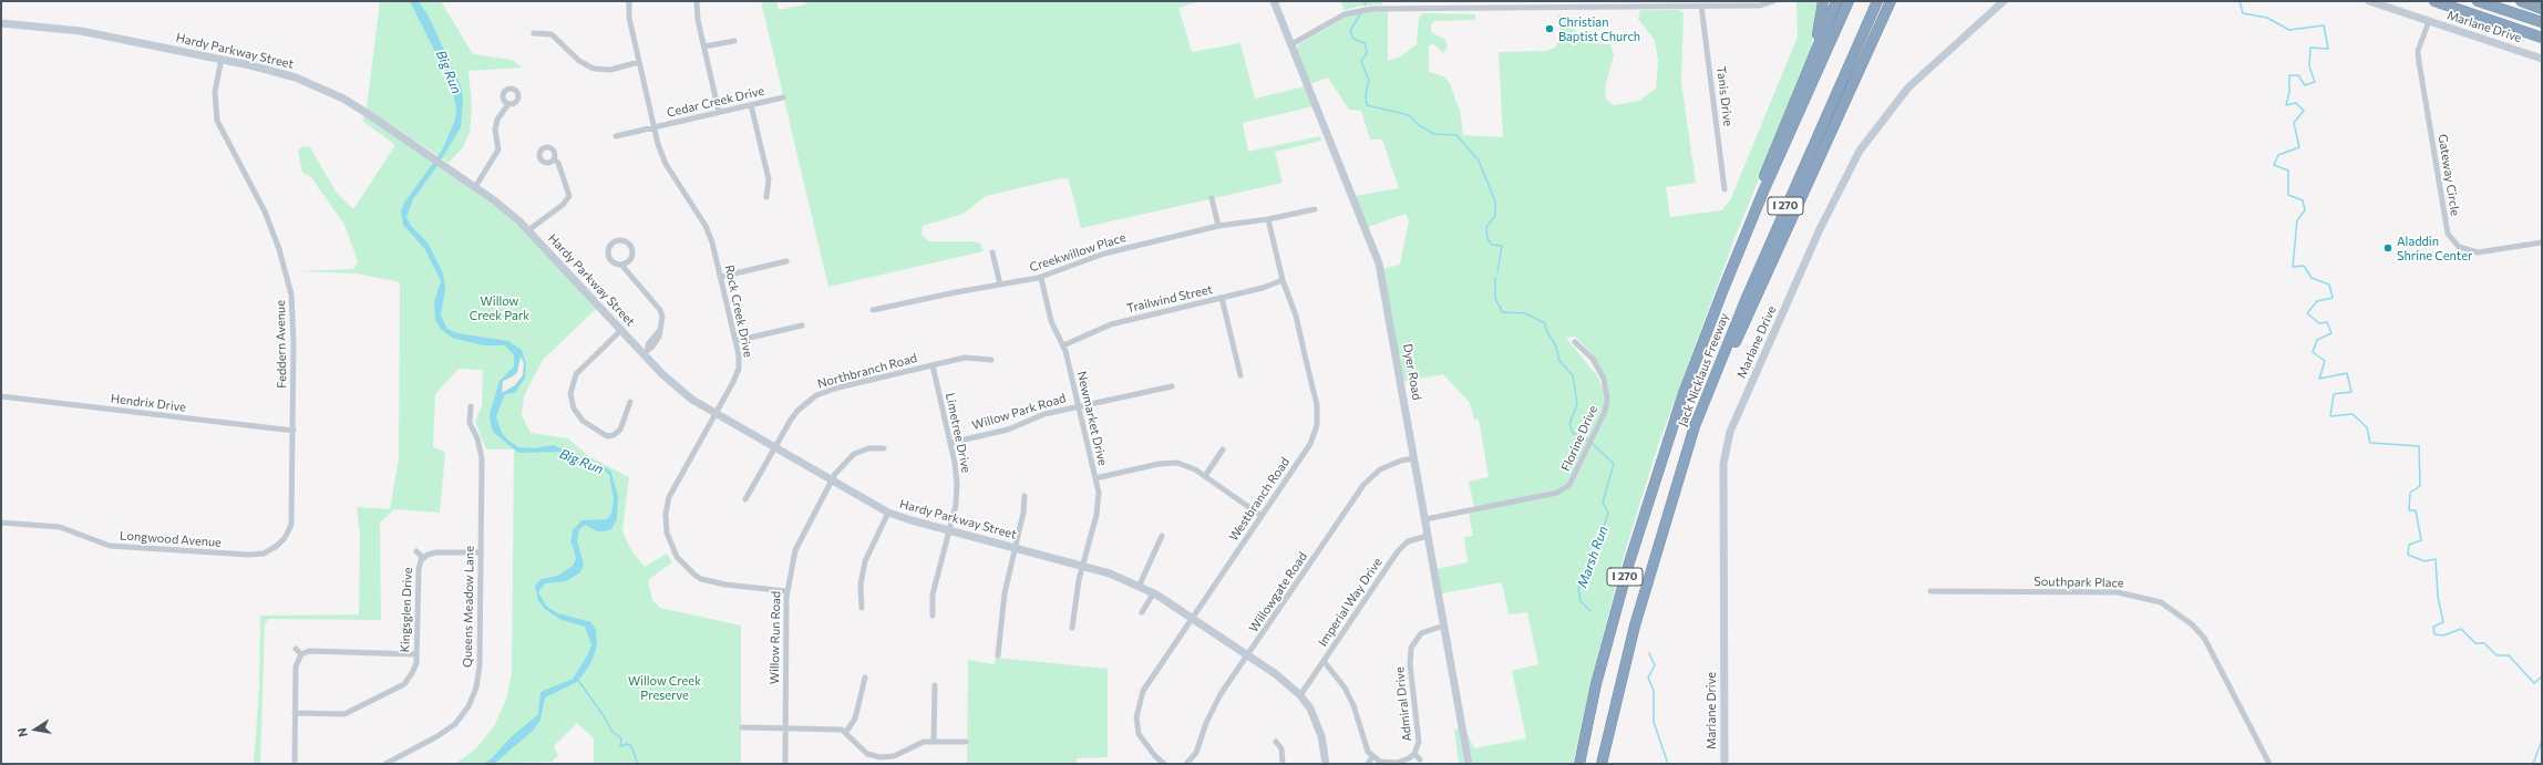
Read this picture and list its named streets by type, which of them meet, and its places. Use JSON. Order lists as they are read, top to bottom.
{
  "streets": {
    "highway": ["I 270", "Jack Nicklaus Freeway"],
    "street": [
      "Marlane Drive",
      "Hardy Parkway Street",
      "Tanis Drive",
      "Cedar Creek Drive",
      "Gateway Circle",
      "Creekwillow Place",
      "Trailwind Street",
      "Rock Creek Drive",
      "Feddern Avenue",
      "Northbranch Road",
      "Dyer Road",
      "Hendrix Drive",
      "Willow Park Road",
      "Newmarket Drive",
      "Limetree Drive",
      "Florine Drive",
      "Westbranch Road",
      "Longwood Avenue",
      "Southpark Place",
      "Willowgate Road",
      "Imperial Way Drive",
      "Queens Meadow Lane",
      "Kingsglen Drive",
      "Willow Run Road",
      "Admiral Drive"
    ]
  },
  "crossings": [
    ["Marlane Drive", "Gateway Circle"],
    ["Hardy Parkway Street", "Rock Creek Drive"],
    ["Hardy Parkway Street", "Feddern Avenue"],
    ["Hardy Parkway Street", "Northbranch Road"],
    ["Hardy Parkway Street", "Newmarket Drive"],
    ["Hardy Parkway Street", "Limetree Drive"],
    ["Hardy Parkway Street", "Westbranch Road"],
    ["Hardy Parkway Street", "Willowgate Road"],
    ["Hardy Parkway Street", "Imperial Way Drive"],
    ["Hardy Parkway Street", "Willow Run Road"],
    ["Cedar Creek Drive", "Rock Creek Drive"],
    ["Creekwillow Place", "Newmarket Drive"],
    ["Creekwillow Place", "Westbranch Road"],
    ["Trailwind Street", "Newmarket Drive"],
    ["Trailwind Street", "Westbranch Road"],
    ["Rock Creek Drive", "Willow Run Road"],
    ["Feddern Avenue", "Hendrix Drive"],
    ["Feddern Avenue", "Longwood Avenue"],
    ["Northbranch Road", "Limetree Drive"],
    ["Dyer Road", "Florine Drive"],
    ["Dyer Road", "Willowgate Road"],
    ["Dyer Road", "Imperial Way Drive"],
    ["Dyer Road", "Admiral Drive"],
    ["Willow Park Road", "Newmarket Drive"],
    ["Willow Park Road", "Limetree Drive"],
    ["Queens Meadow Lane", "Kingsglen Drive"]
  ],
  "water": ["Big Run", "Marsh Run"],
  "parks": ["Willow Creek Park", "Willow Creek Preserve"],
  "places": ["Christian Baptist Church", "Aladdin Shrine Center"],
  "north": "left"
}
